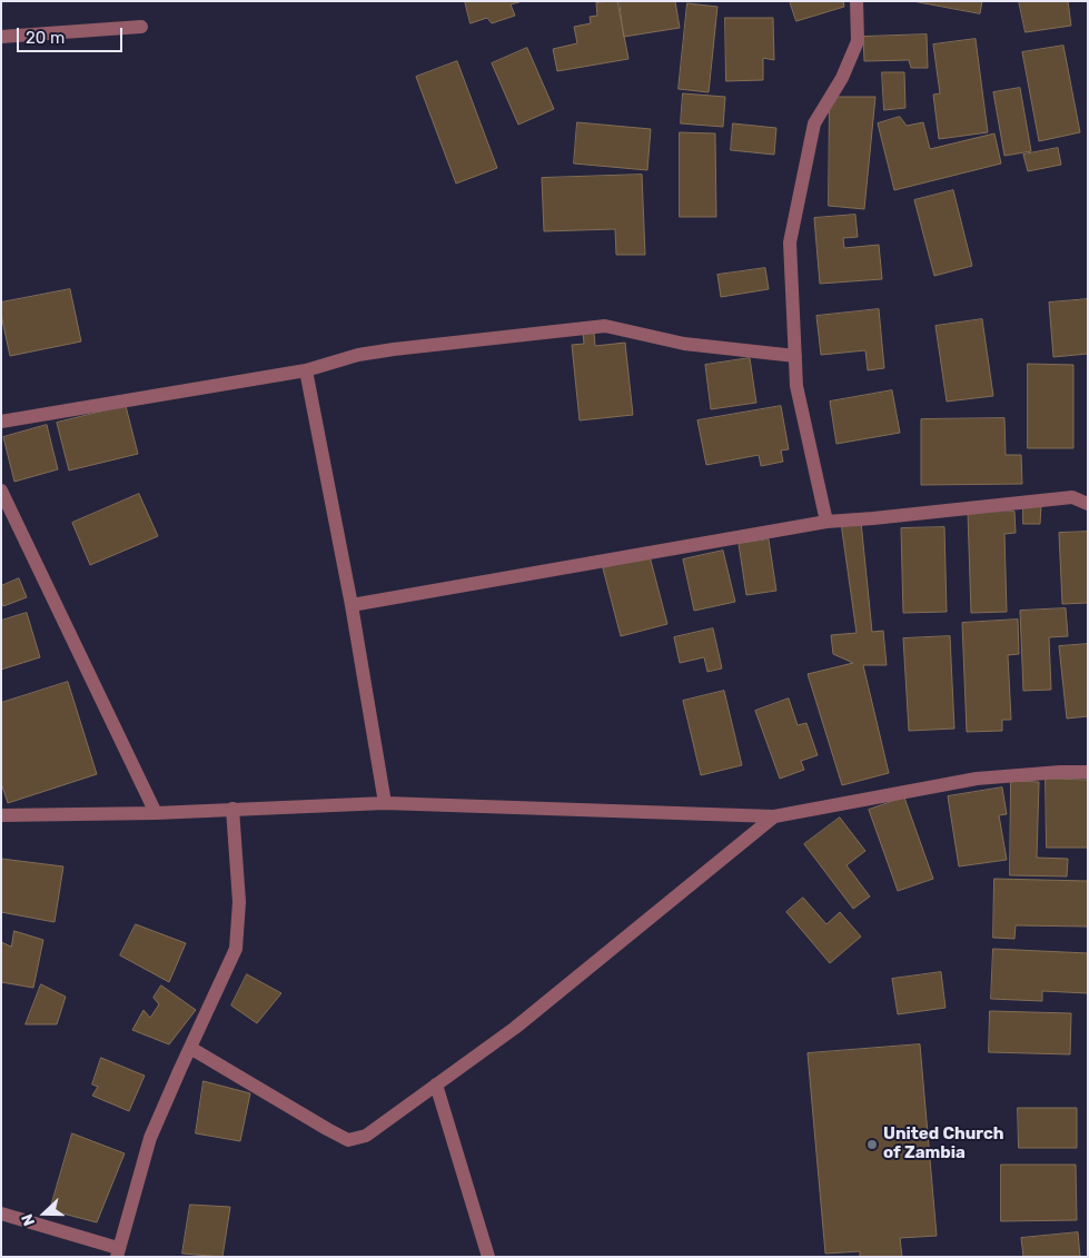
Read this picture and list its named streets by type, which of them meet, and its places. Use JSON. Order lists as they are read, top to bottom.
{
  "places": ["United Church of Zambia"],
  "scale_bar": "20 m",
  "north": "left"
}
